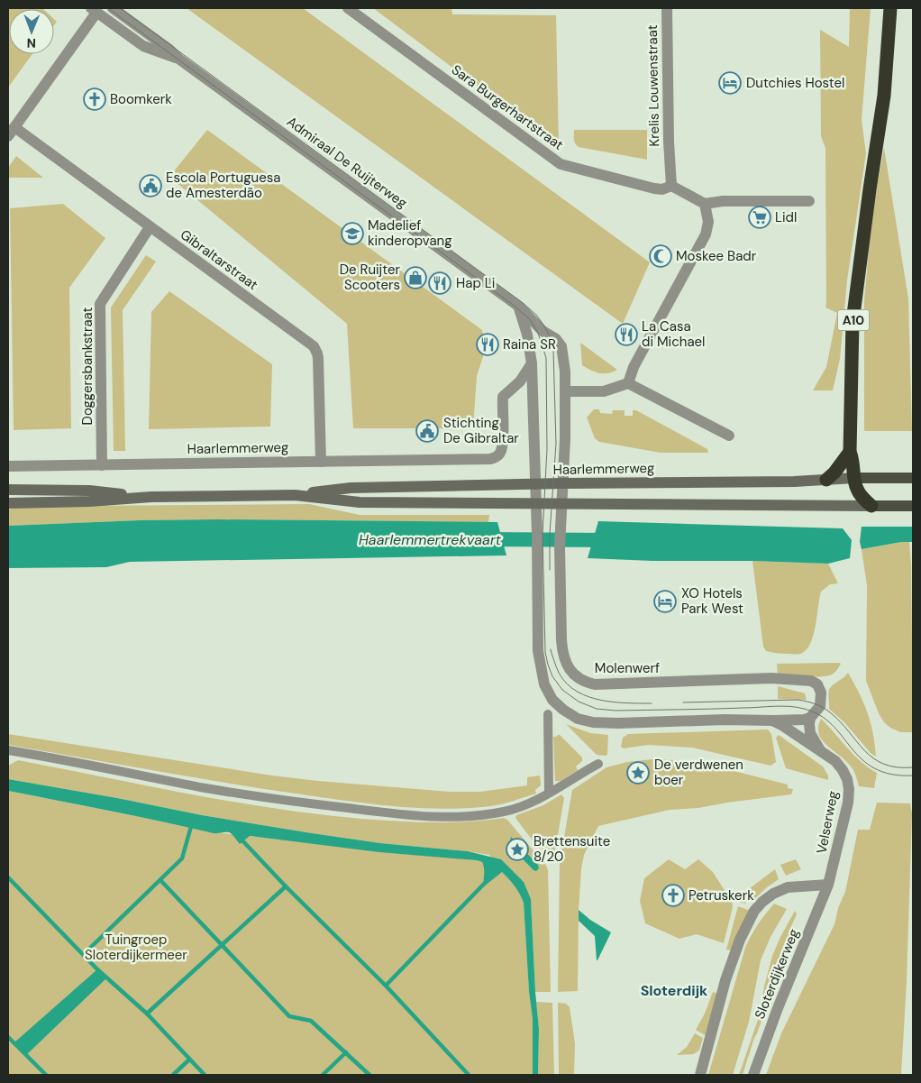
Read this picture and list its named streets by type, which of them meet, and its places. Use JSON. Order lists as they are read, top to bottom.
{
  "streets": {
    "highway": ["A10"],
    "main road": ["Haarlemmerweg"],
    "street": [
      "Krelis Louwenstraat",
      "Sara Burgerhartstraat",
      "Admiraal De Ruijterweg",
      "Gibraltarstraat",
      "Doggersbankstraat",
      "Molenwerf",
      "Velserweg",
      "Sloterdijkerweg"
    ]
  },
  "crossings": [
    ["Krelis Louwenstraat", "Sara Burgerhartstraat"],
    ["Admiraal De Ruijterweg", "Haarlemmerweg"],
    ["Admiraal De Ruijterweg", "Molenwerf"],
    ["Gibraltarstraat", "Doggersbankstraat"],
    ["Gibraltarstraat", "Haarlemmerweg"],
    ["A10", "Haarlemmerweg"],
    ["Doggersbankstraat", "Haarlemmerweg"],
    ["Haarlemmerweg", "Molenwerf"],
    ["Velserweg", "Sloterdijkerweg"]
  ],
  "districts": ["Sloterdijk"],
  "water": ["Haarlemmertrekvaart"],
  "parks": ["Tuingroep Sloterdijkermeer"],
  "places": {
    "hotel": ["Dutchies Hostel", "XO Hotels Park West"],
    "church": ["Boomkerk", "Petruskerk"],
    "public building": ["Escola Portuguesa de Amesterdão", "Stichting De Gibraltar"],
    "supermarket": ["Lidl"],
    "school or university": ["Madelief kinderopvang"],
    "mosque": ["Moskee Badr"],
    "shop": ["De Ruijter Scooters"],
    "restaurant": ["Hap Li", "La Casa di Michael", "Raina SR"],
    "place": ["De verdwenen boer", "Brettensuite 8/20"]
  },
  "north": "bottom"
}
